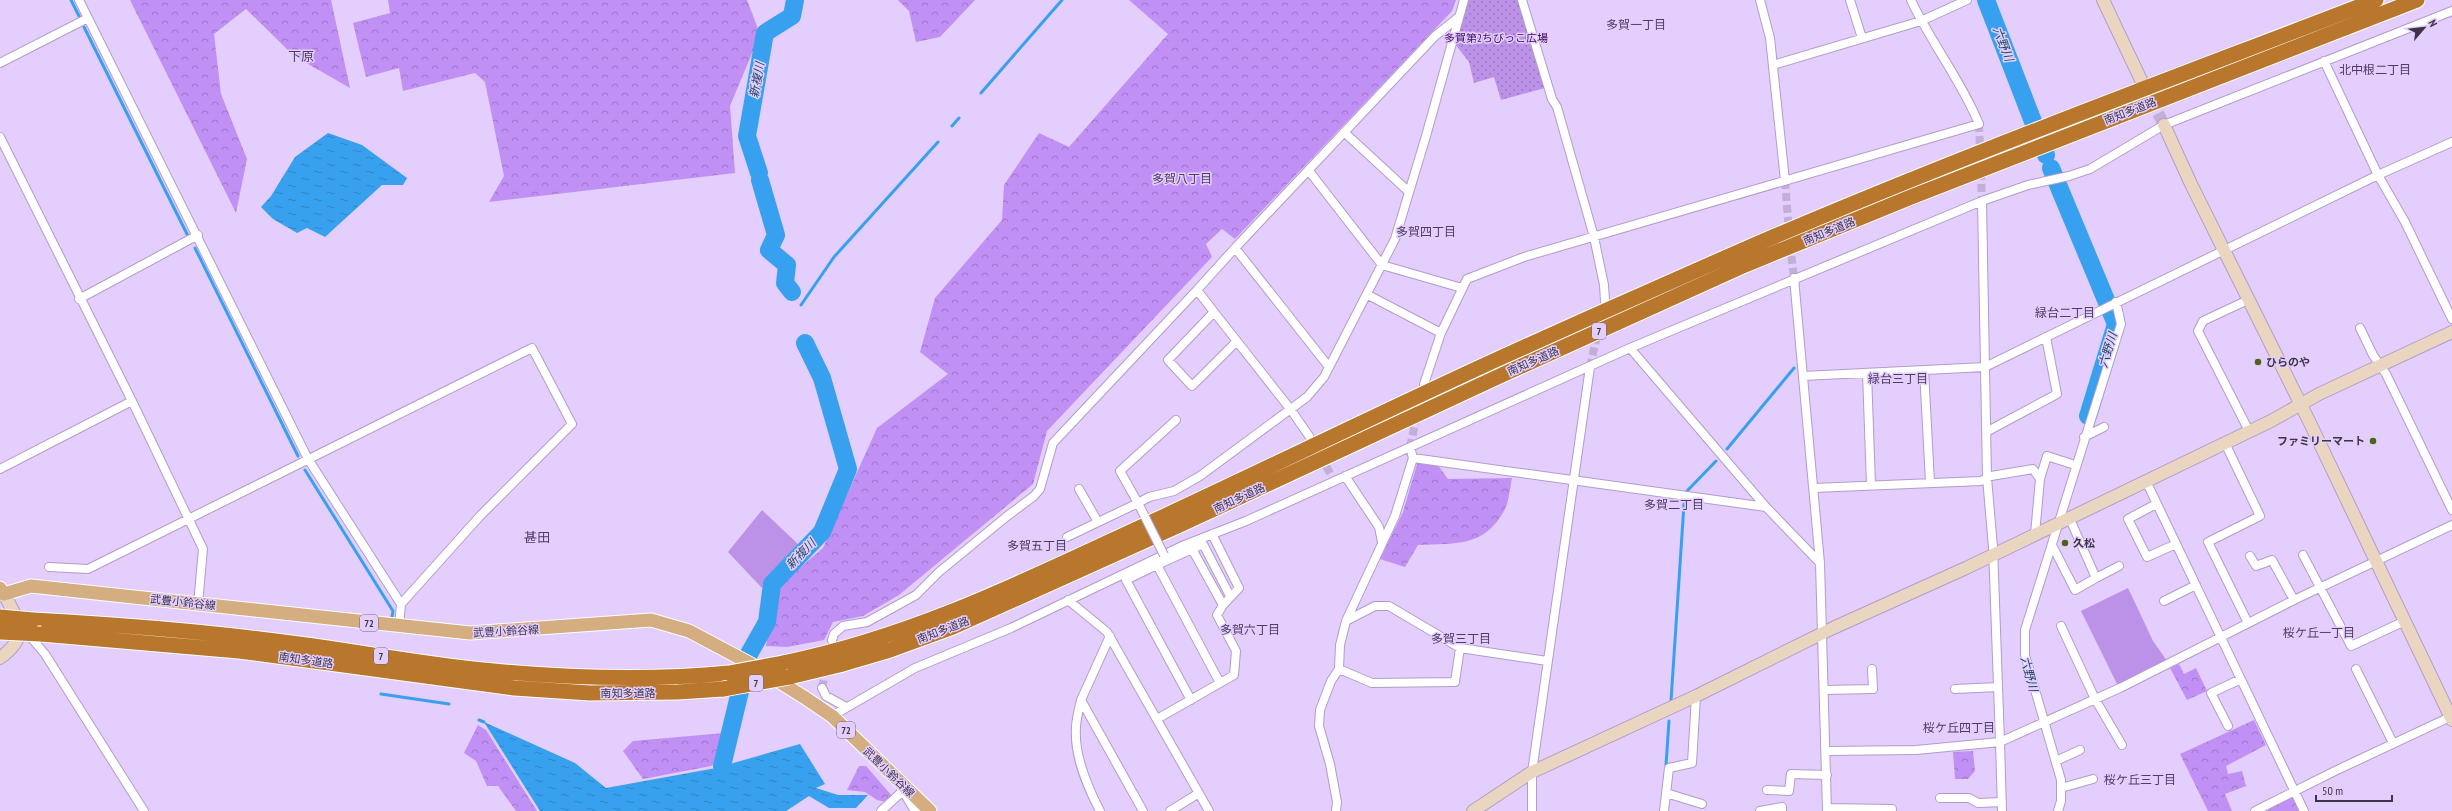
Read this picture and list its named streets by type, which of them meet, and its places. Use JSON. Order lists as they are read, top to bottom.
{
  "streets": {
    "highway": ["南知多道路", "7"],
    "main road": ["武豊小鈴谷線", "72"]
  },
  "districts": [
    "多賀一丁目",
    "下原",
    "北中根二丁目",
    "多賀八丁目",
    "多賀四丁目",
    "緑台二丁目",
    "緑台三丁目",
    "多賀二丁目",
    "甚田",
    "多賀五丁目",
    "多賀六丁目",
    "桜ケ丘一丁目",
    "多賀三丁目",
    "桜ケ丘四丁目",
    "桜ケ丘三丁目"
  ],
  "water": ["六野川", "新複川"],
  "parks": ["多賀第2ちびっこ広場"],
  "places": ["ひらのや", "ファミリーマート", "久松"],
  "scale_bar": "50 m",
  "north": "top right"
}
